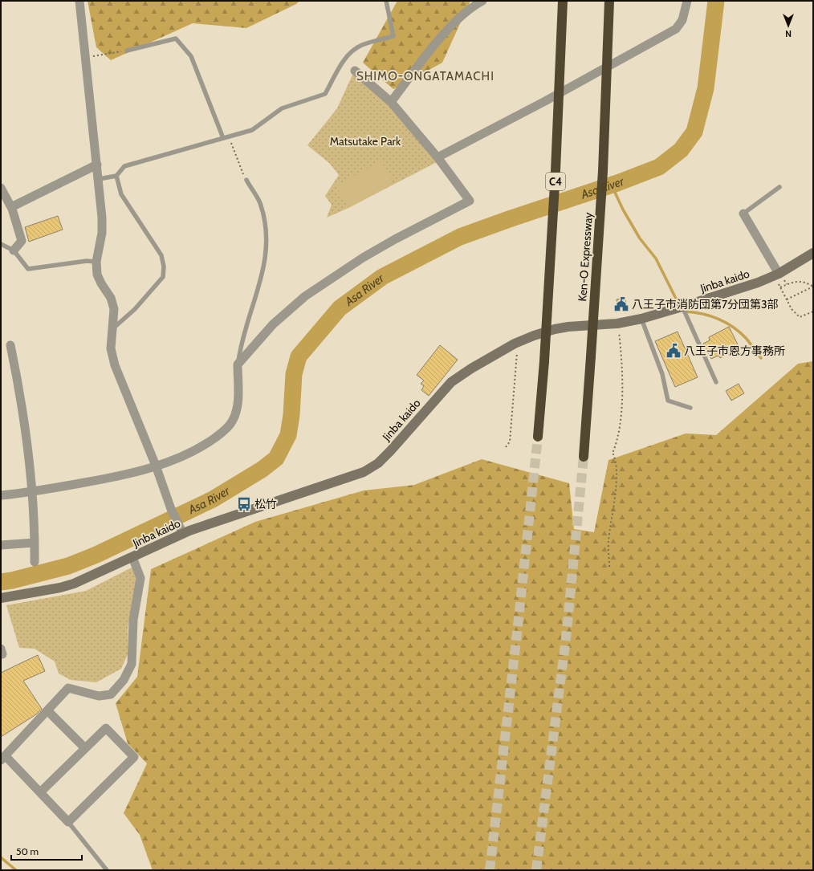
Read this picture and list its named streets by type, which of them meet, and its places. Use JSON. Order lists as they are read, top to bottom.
{
  "streets": {
    "highway": ["C4", "Ken-O Expressway"],
    "main road": ["Jinba kaido"]
  },
  "districts": ["SHIMO-ONGATAMACHI"],
  "water": ["Asa River"],
  "parks": ["Matsutake Park"],
  "places": {
    "public building": ["八王子市消防団第7分団第3部", "八王子市恩方事務所"],
    "bus stop": ["松竹"]
  },
  "scale_bar": "50 m",
  "north": "bottom"
}
